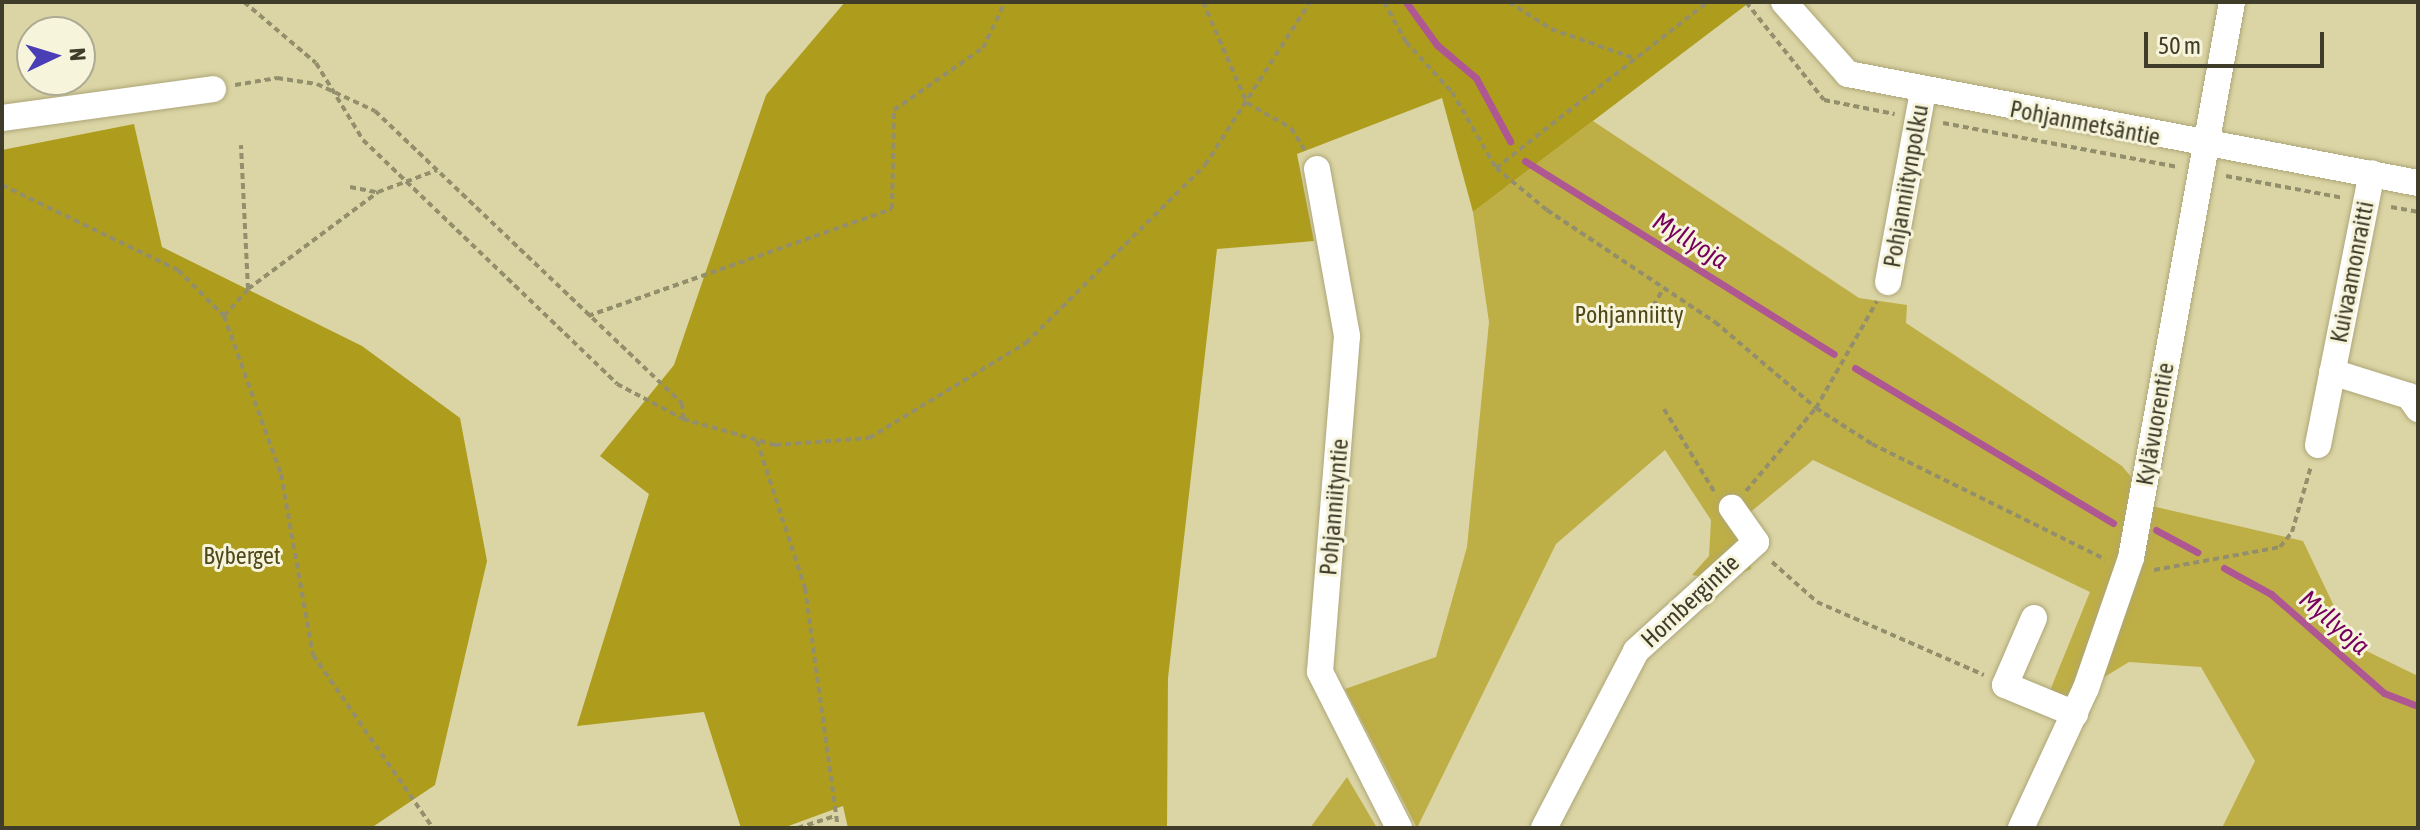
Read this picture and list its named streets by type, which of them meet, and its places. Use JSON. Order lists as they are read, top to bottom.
{
  "streets": {
    "street": [
      "Pohjanmetsäntie",
      "Pohjanniitynpolku",
      "Kuivaamonraitti",
      "Kylävuorentie",
      "Pohjanniityntie",
      "Hornbergintie"
    ]
  },
  "crossings": [
    ["Pohjanmetsäntie", "Pohjanniitynpolku"],
    ["Pohjanmetsäntie", "Kuivaamonraitti"],
    ["Pohjanmetsäntie", "Kylävuorentie"]
  ],
  "water": ["Myllyoja"],
  "parks": ["Pohjanniitty", "Byberget"],
  "scale_bar": "50 m",
  "north": "right"
}
